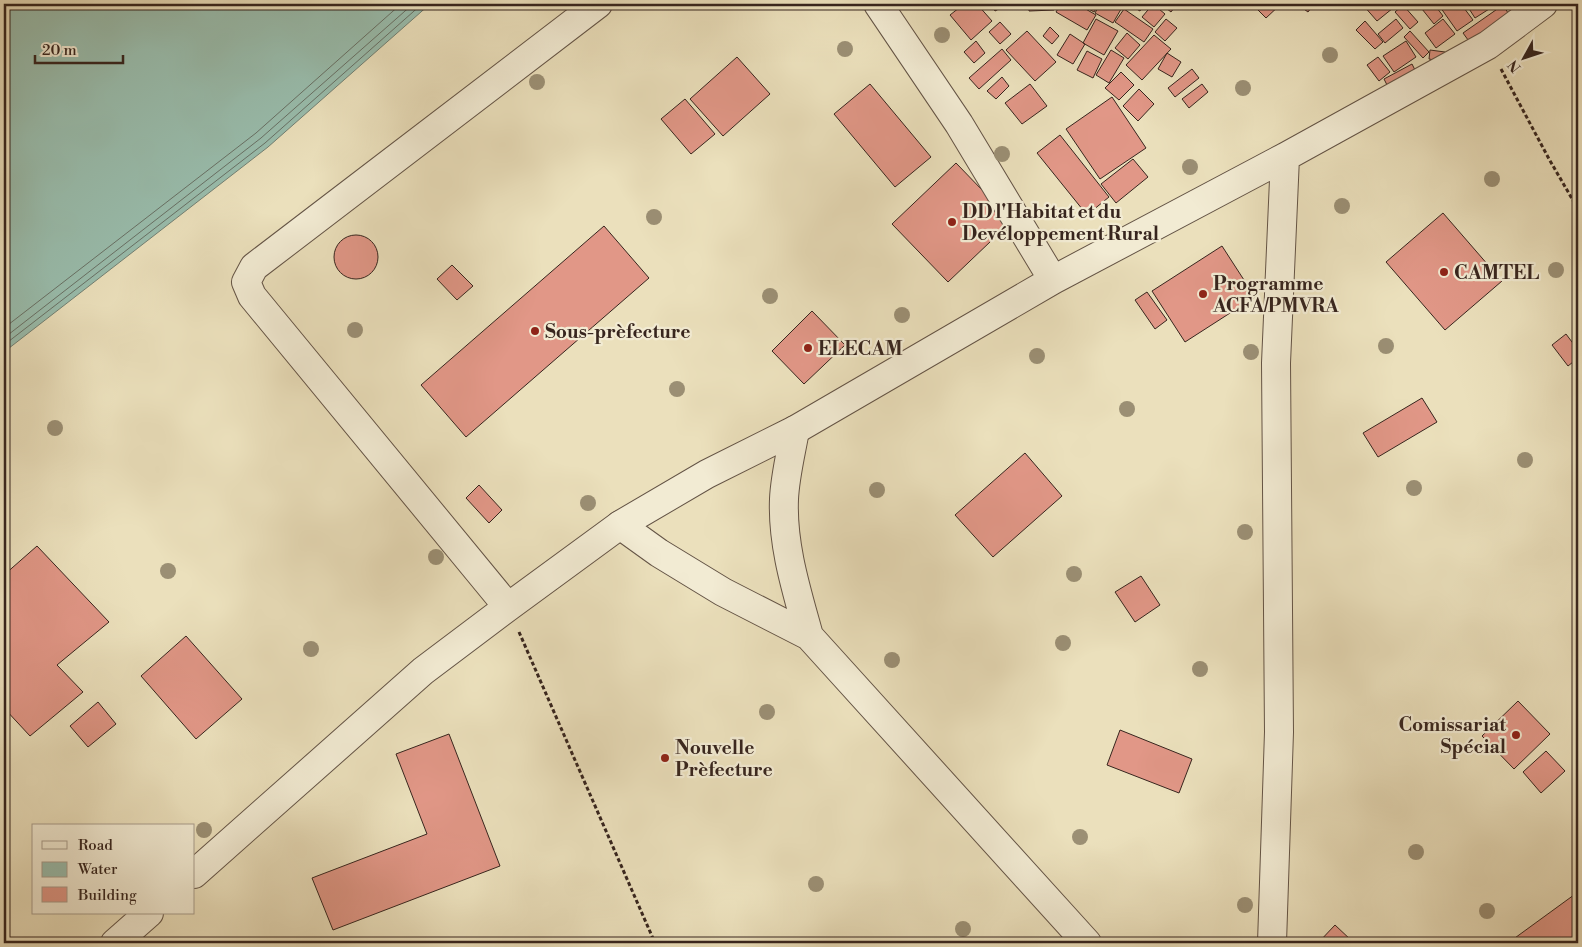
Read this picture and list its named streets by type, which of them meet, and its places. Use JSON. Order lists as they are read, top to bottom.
{
  "places": [
    "DD l'Habitat et du Devéloppement Rural",
    "CAMTEL",
    "Programme ACFA/PMVRA",
    "Sous-prèfecture",
    "ELECAM",
    "Comissariat Spécial",
    "Nouvelle Prèfecture"
  ],
  "legend": ["Road", "Water", "Building"],
  "scale_bar": "20 m",
  "north": "bottom left"
}
